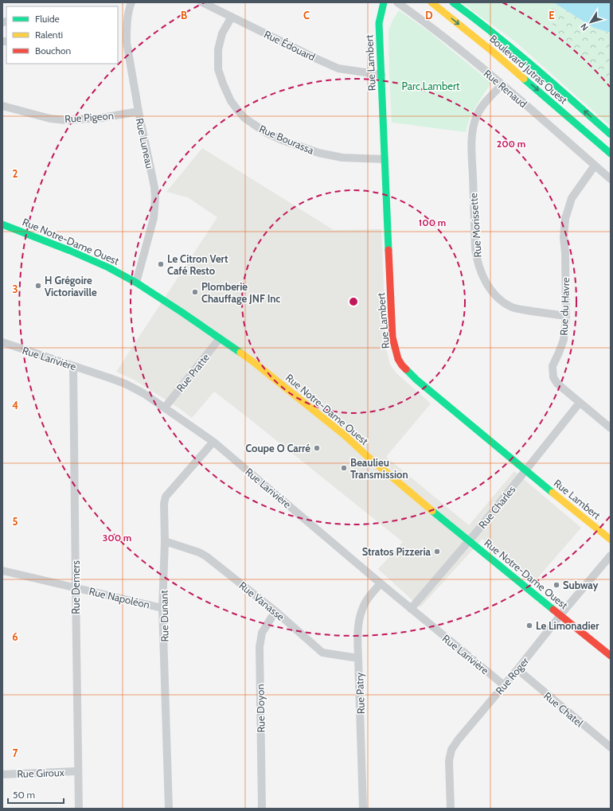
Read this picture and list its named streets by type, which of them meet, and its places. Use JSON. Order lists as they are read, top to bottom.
{
  "streets": {
    "street": [
      "Rue Édouard",
      "Rue Lambert",
      "Boulevard Jutras Ouest",
      "Rue Renaud",
      "Rue Pigeon",
      "Rue Bourassa",
      "Rue Luneau",
      "Rue Morissette",
      "Rue Notre-Dame Ouest",
      "Rue du Havre",
      "Rue Larivière",
      "Rue Pratte",
      "Rue Charles",
      "Rue Demers",
      "Rue Napoléon",
      "Rue Vanasse",
      "Rue Dunant",
      "Rue Roger",
      "Rue Patry",
      "Rue Doyon",
      "Rue Chatel",
      "Rue Giroux"
    ]
  },
  "crossings": [
    ["Rue Édouard", "Rue Lambert"],
    ["Rue Édouard", "Rue Bourassa"],
    ["Rue Lambert", "Rue Bourassa"],
    ["Rue Lambert", "Rue Charles"],
    ["Rue Renaud", "Rue Morissette"],
    ["Rue Renaud", "Rue du Havre"],
    ["Rue Pigeon", "Rue Luneau"],
    ["Rue Luneau", "Rue Notre-Dame Ouest"],
    ["Rue Morissette", "Rue du Havre"],
    ["Rue Notre-Dame Ouest", "Rue Pratte"],
    ["Rue Notre-Dame Ouest", "Rue Charles"],
    ["Rue Notre-Dame Ouest", "Rue Roger"],
    ["Rue du Havre", "Rue Charles"],
    ["Rue Larivière", "Rue Pratte"],
    ["Rue Larivière", "Rue Charles"],
    ["Rue Larivière", "Rue Demers"],
    ["Rue Larivière", "Rue Dunant"],
    ["Rue Larivière", "Rue Roger"],
    ["Rue Larivière", "Rue Patry"],
    ["Rue Demers", "Rue Napoléon"],
    ["Rue Demers", "Rue Giroux"],
    ["Rue Napoléon", "Rue Dunant"],
    ["Rue Vanasse", "Rue Dunant"],
    ["Rue Vanasse", "Rue Patry"],
    ["Rue Vanasse", "Rue Doyon"],
    ["Rue Roger", "Rue Chatel"]
  ],
  "parks": ["Parc Lambert"],
  "places": [
    "Le Citron Vert Café Resto",
    "H Grégoire Victoriaville",
    "Plomberie Chauffage JNF Inc",
    "Coupe O Carré",
    "Beaulieu Transmission",
    "Stratos Pizzeria",
    "Subway",
    "Le Limonadier"
  ],
  "legend": ["Fluide", "Ralenti", "Bouchon"],
  "scale_bar": "50 m",
  "north": "bottom left",
  "grid": {
    "columns": [
      "B",
      "C",
      "D",
      "E"
    ],
    "rows": [
      "2",
      "3",
      "4",
      "5",
      "6",
      "7"
    ]
  },
  "rings": ["200 m", "100 m", "300 m"]
}
